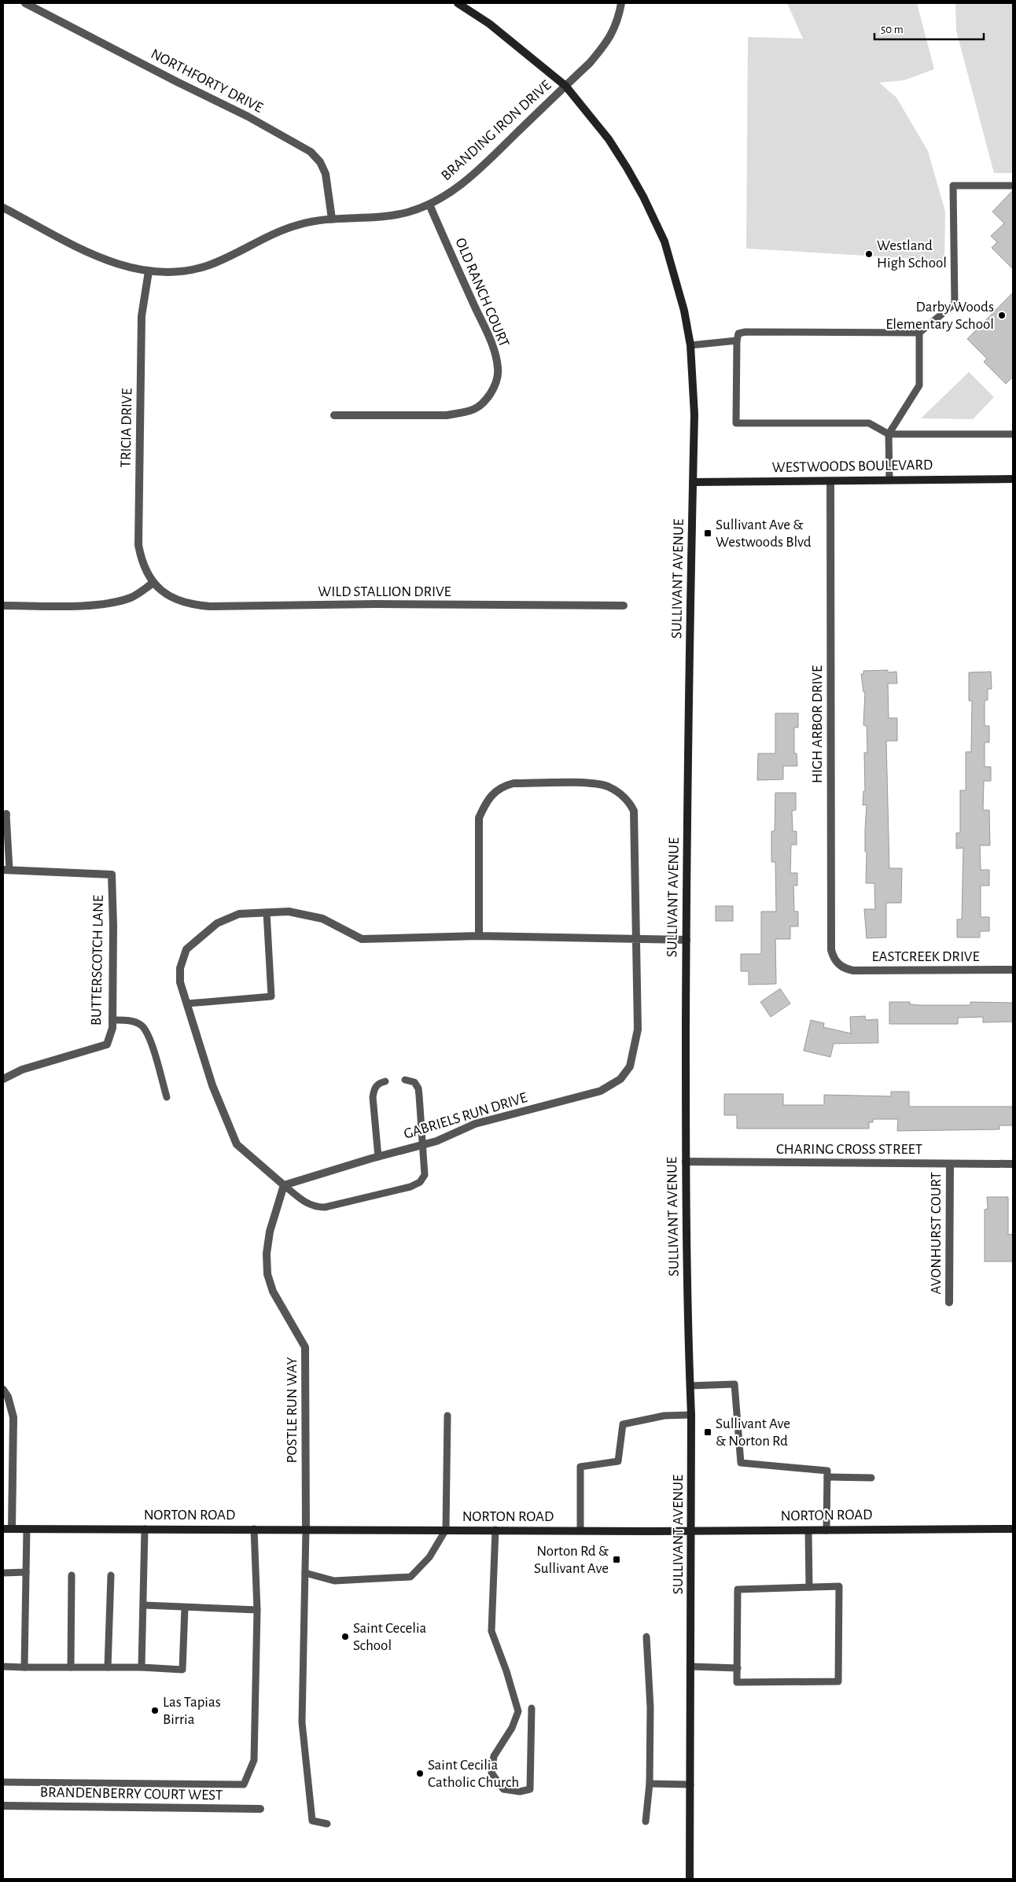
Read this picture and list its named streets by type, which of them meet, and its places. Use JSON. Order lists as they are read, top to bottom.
{
  "streets": {
    "street": [
      "NORTHFORTY DRIVE",
      "BRANDING IRON DRIVE",
      "OLD RANCH COURT",
      "TRICIA DRIVE",
      "WESTWOODS BOULEVARD",
      "SULLIVANT AVENUE",
      "WILD STALLION DRIVE",
      "HIGH ARBOR DRIVE",
      "EASTCREEK DRIVE",
      "BUTTERSCOTCH LANE",
      "GABRIELS RUN DRIVE",
      "CHARING CROSS STREET",
      "AVONHURST COURT",
      "POSTLE RUN WAY",
      "NORTON ROAD",
      "BRANDENBERRY COURT WEST"
    ]
  },
  "crossings": [
    ["NORTHFORTY DRIVE", "BRANDING IRON DRIVE"],
    ["BRANDING IRON DRIVE", "OLD RANCH COURT"],
    ["BRANDING IRON DRIVE", "TRICIA DRIVE"],
    ["BRANDING IRON DRIVE", "SULLIVANT AVENUE"],
    ["TRICIA DRIVE", "WILD STALLION DRIVE"],
    ["WESTWOODS BOULEVARD", "SULLIVANT AVENUE"],
    ["WESTWOODS BOULEVARD", "HIGH ARBOR DRIVE"],
    ["SULLIVANT AVENUE", "CHARING CROSS STREET"],
    ["SULLIVANT AVENUE", "NORTON ROAD"],
    ["HIGH ARBOR DRIVE", "EASTCREEK DRIVE"],
    ["GABRIELS RUN DRIVE", "POSTLE RUN WAY"],
    ["CHARING CROSS STREET", "AVONHURST COURT"],
    ["POSTLE RUN WAY", "NORTON ROAD"]
  ],
  "places": {
    "other": [
      "Westland High School",
      "Darby Woods Elementary School",
      "Saint Cecelia School",
      "Las Tapias Birria",
      "Saint Cecilia Catholic Church"
    ],
    "transit": ["Sullivant Ave & Westwoods Blvd", "Sullivant Ave & Norton Rd", "Norton Rd & Sullivant Ave"]
  },
  "scale_bar": "50 m"
}
